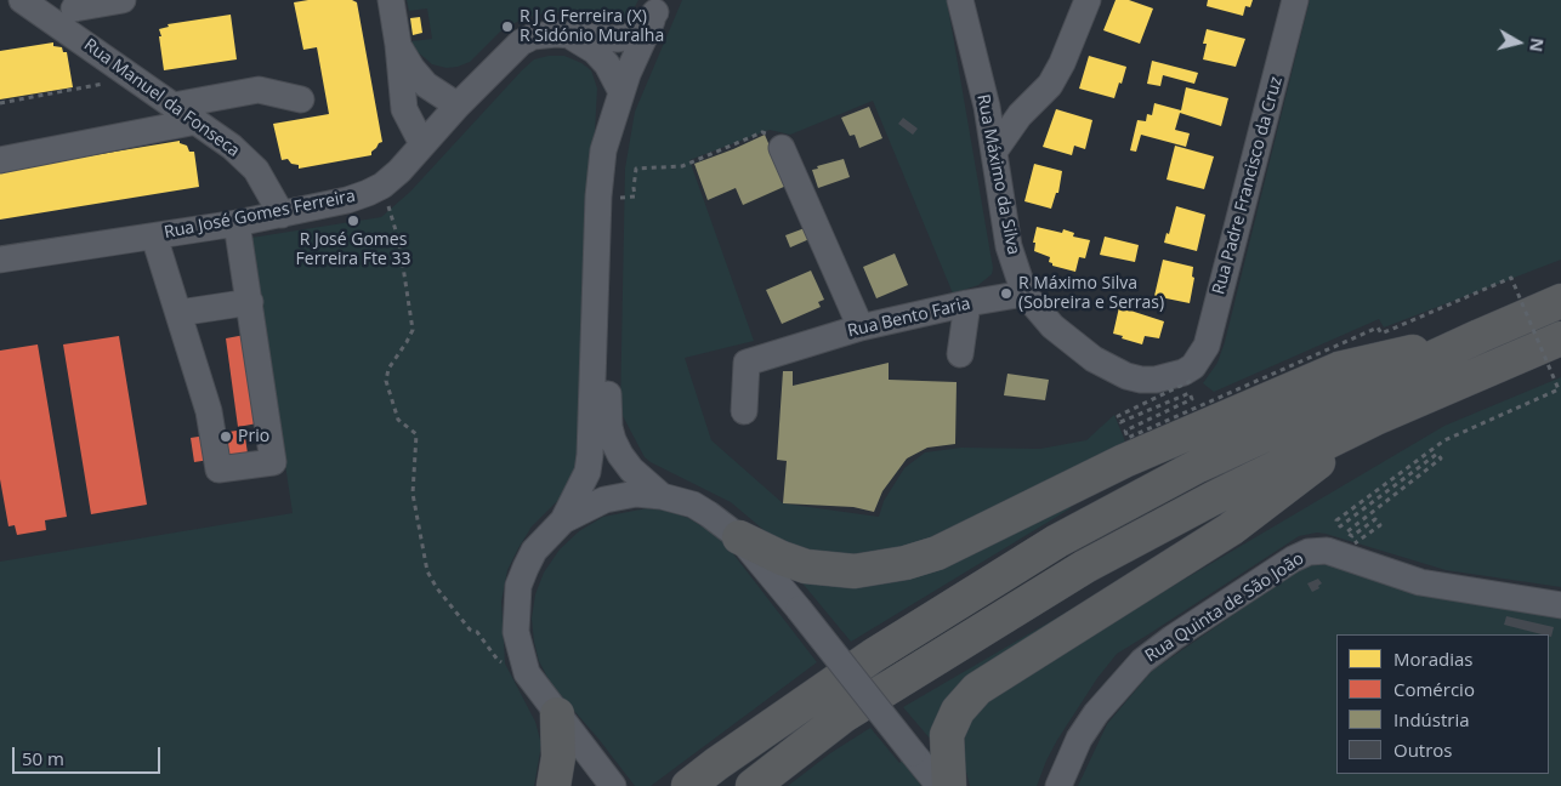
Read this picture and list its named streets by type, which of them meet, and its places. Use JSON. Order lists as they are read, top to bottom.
{
  "streets": {
    "street": [
      "Rua Manuel da Fonseca",
      "Rua Máximo da Silva",
      "Rua Padre Francisco da Cruz",
      "Rua José Gomes Ferreira",
      "Rua Bento Faria",
      "Rua Quinta de São João"
    ]
  },
  "crossings": [
    ["Rua Manuel da Fonseca", "Rua José Gomes Ferreira"],
    ["Rua Máximo da Silva", "Rua Padre Francisco da Cruz"],
    ["Rua Máximo da Silva", "Rua Bento Faria"]
  ],
  "places": [
    "R J G Ferreira (X) R Sidónio Muralha",
    "R José Gomes Ferreira Fte 33",
    "R Máximo Silva (Sobreira e Serras)",
    "Prio"
  ],
  "legend": [
    "Moradias",
    "Comércio",
    "Indústria",
    "Outros"
  ],
  "scale_bar": "50 m",
  "north": "right"
}
